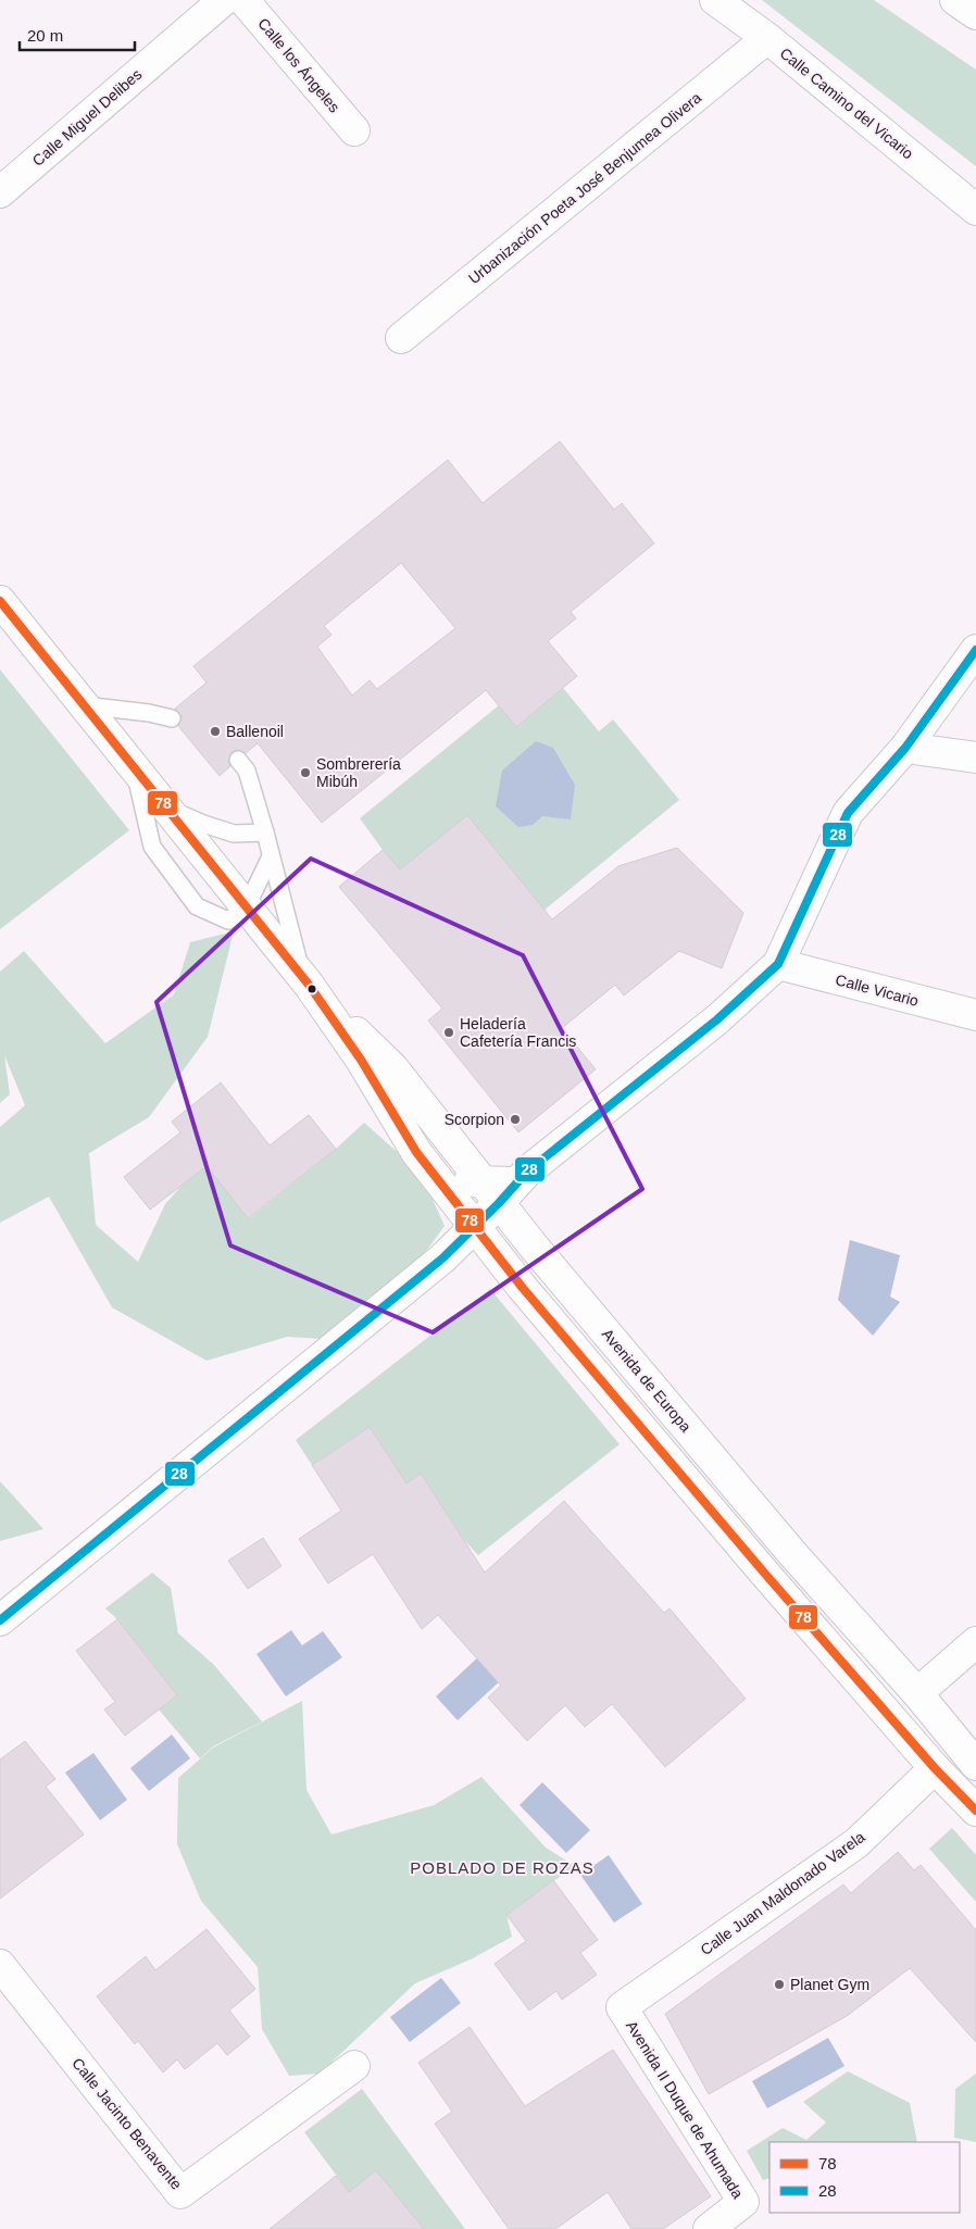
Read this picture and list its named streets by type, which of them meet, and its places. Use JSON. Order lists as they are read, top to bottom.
{
  "streets": {
    "main road": [
      "Calle los Ángeles",
      "Calle Camino del Vicario",
      "Calle Miguel Delibes",
      "Urbanización Poeta José Benjumea Olivera",
      "Calle Vicario",
      "Avenida de Europa",
      "Calle Juan Maldonado Varela",
      "Avenida II Duque de Ahumada",
      "Calle Jacinto Benavente"
    ]
  },
  "crossings": [
    ["Calle Camino del Vicario", "Urbanización Poeta José Benjumea Olivera"],
    ["Avenida de Europa", "Calle Juan Maldonado Varela"],
    ["Calle Juan Maldonado Varela", "Avenida II Duque de Ahumada"]
  ],
  "districts": ["POBLADO DE ROZAS"],
  "places": [
    "Ballenoil",
    "Sombrerería Mibúh",
    "Heladería Cafetería Francis",
    "Scorpion",
    "Planet Gym"
  ],
  "lines": ["transit line 78", "transit line 28"],
  "legend": ["78", "28"],
  "scale_bar": "20 m"
}
